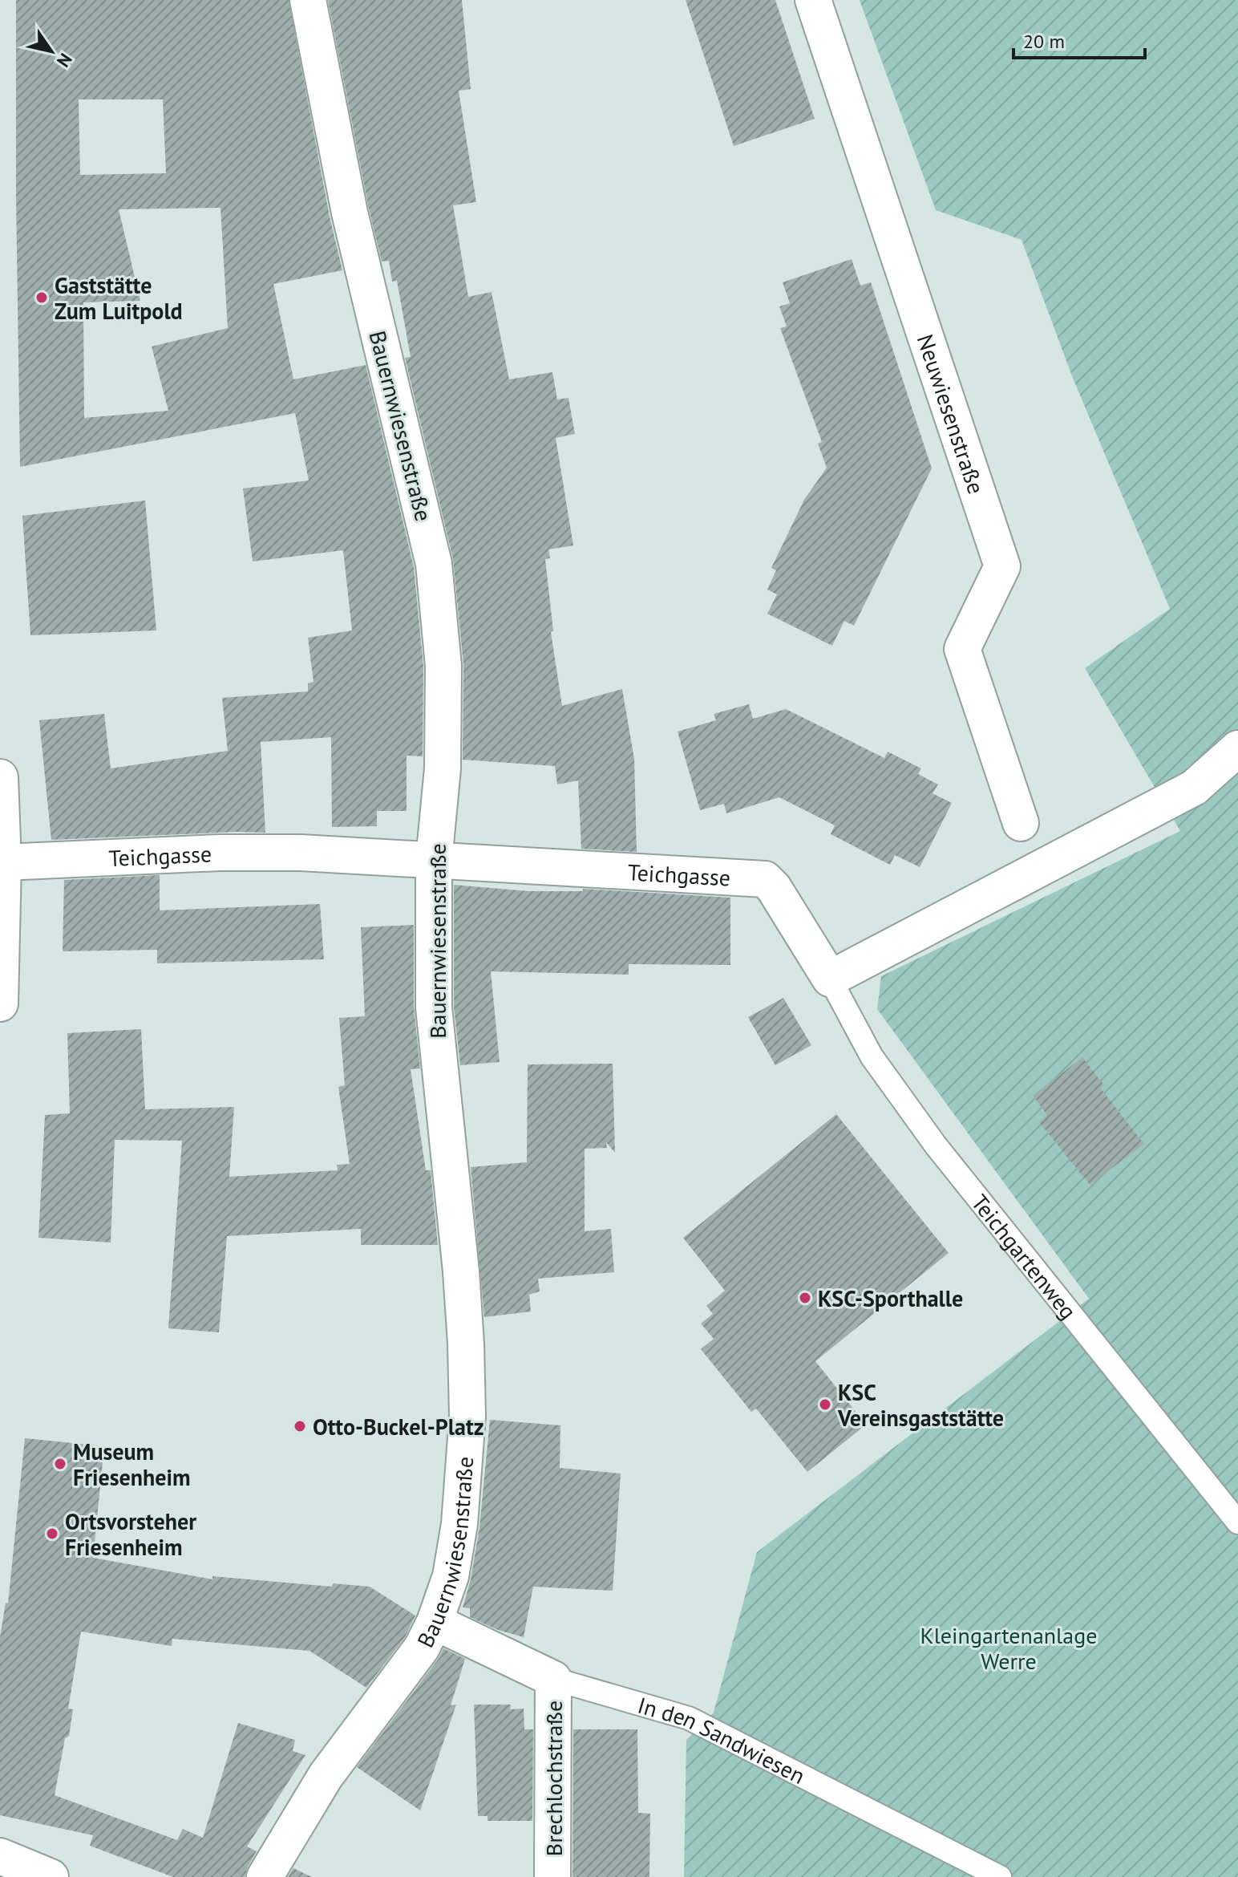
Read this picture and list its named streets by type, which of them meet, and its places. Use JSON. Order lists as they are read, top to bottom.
{
  "streets": {
    "street": [
      "Neuwiesenstraße",
      "Bauernwiesenstraße",
      "Teichgasse",
      "In den Sandwiesen",
      "Brechlochstraße"
    ],
    "lane": ["Teichgartenweg"]
  },
  "crossings": [
    ["Bauernwiesenstraße", "Teichgasse"],
    ["Bauernwiesenstraße", "In den Sandwiesen"],
    ["Teichgasse", "Teichgartenweg"],
    ["In den Sandwiesen", "Brechlochstraße"]
  ],
  "parks": ["Kleingartenanlage Werre"],
  "places": [
    "Gaststätte Zum Luitpold",
    "KSC-Sporthalle",
    "KSC Vereinsgaststätte",
    "Otto-Buckel-Platz",
    "Museum Friesenheim",
    "Ortsvorsteher Friesenheim"
  ],
  "scale_bar": "20 m",
  "north": "bottom right"
}
